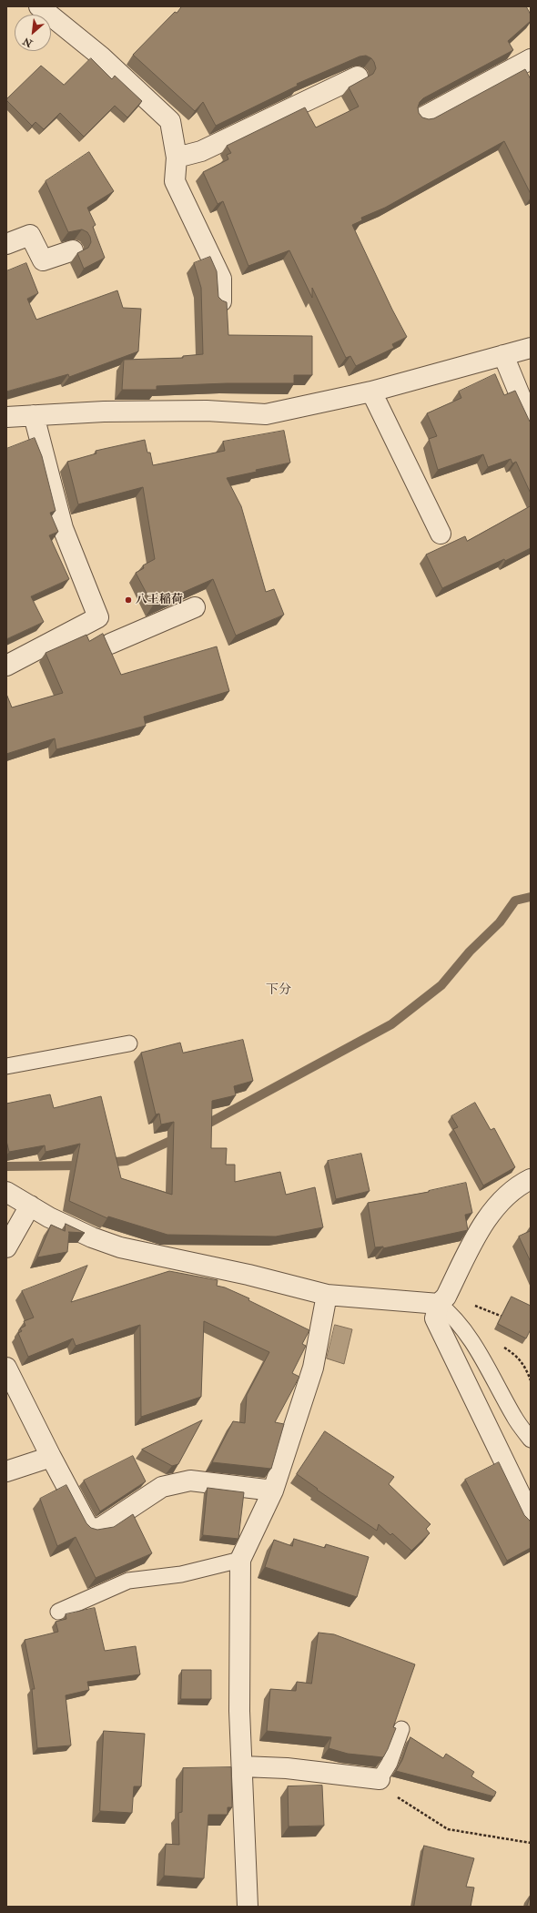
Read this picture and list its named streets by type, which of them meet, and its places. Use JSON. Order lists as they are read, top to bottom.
{
  "districts": ["下分"],
  "places": ["八王稲荷"],
  "north": "bottom left"
}
